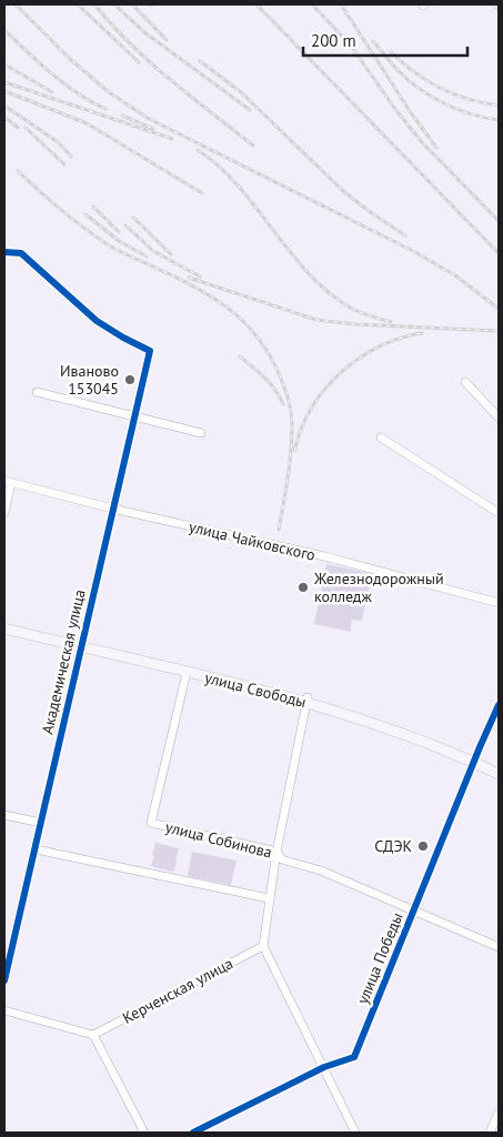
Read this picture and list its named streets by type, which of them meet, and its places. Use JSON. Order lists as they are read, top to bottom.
{
  "streets": {
    "main road": ["улица Свободы"],
    "street": [
      "улица Чайковского",
      "Академическая улица",
      "улица Собинова",
      "улица Победы",
      "Керченская улица"
    ]
  },
  "crossings": [
    ["улица Чайковского", "Академическая улица"],
    ["Академическая улица", "улица Свободы"],
    ["улица Свободы", "улица Собинова"],
    ["улица Свободы", "улица Победы"],
    ["улица Собинова", "улица Победы"]
  ],
  "places": ["Иваново 153045", "Железнодорожный колледж", "СДЭК"],
  "scale_bar": "200 m"
}
